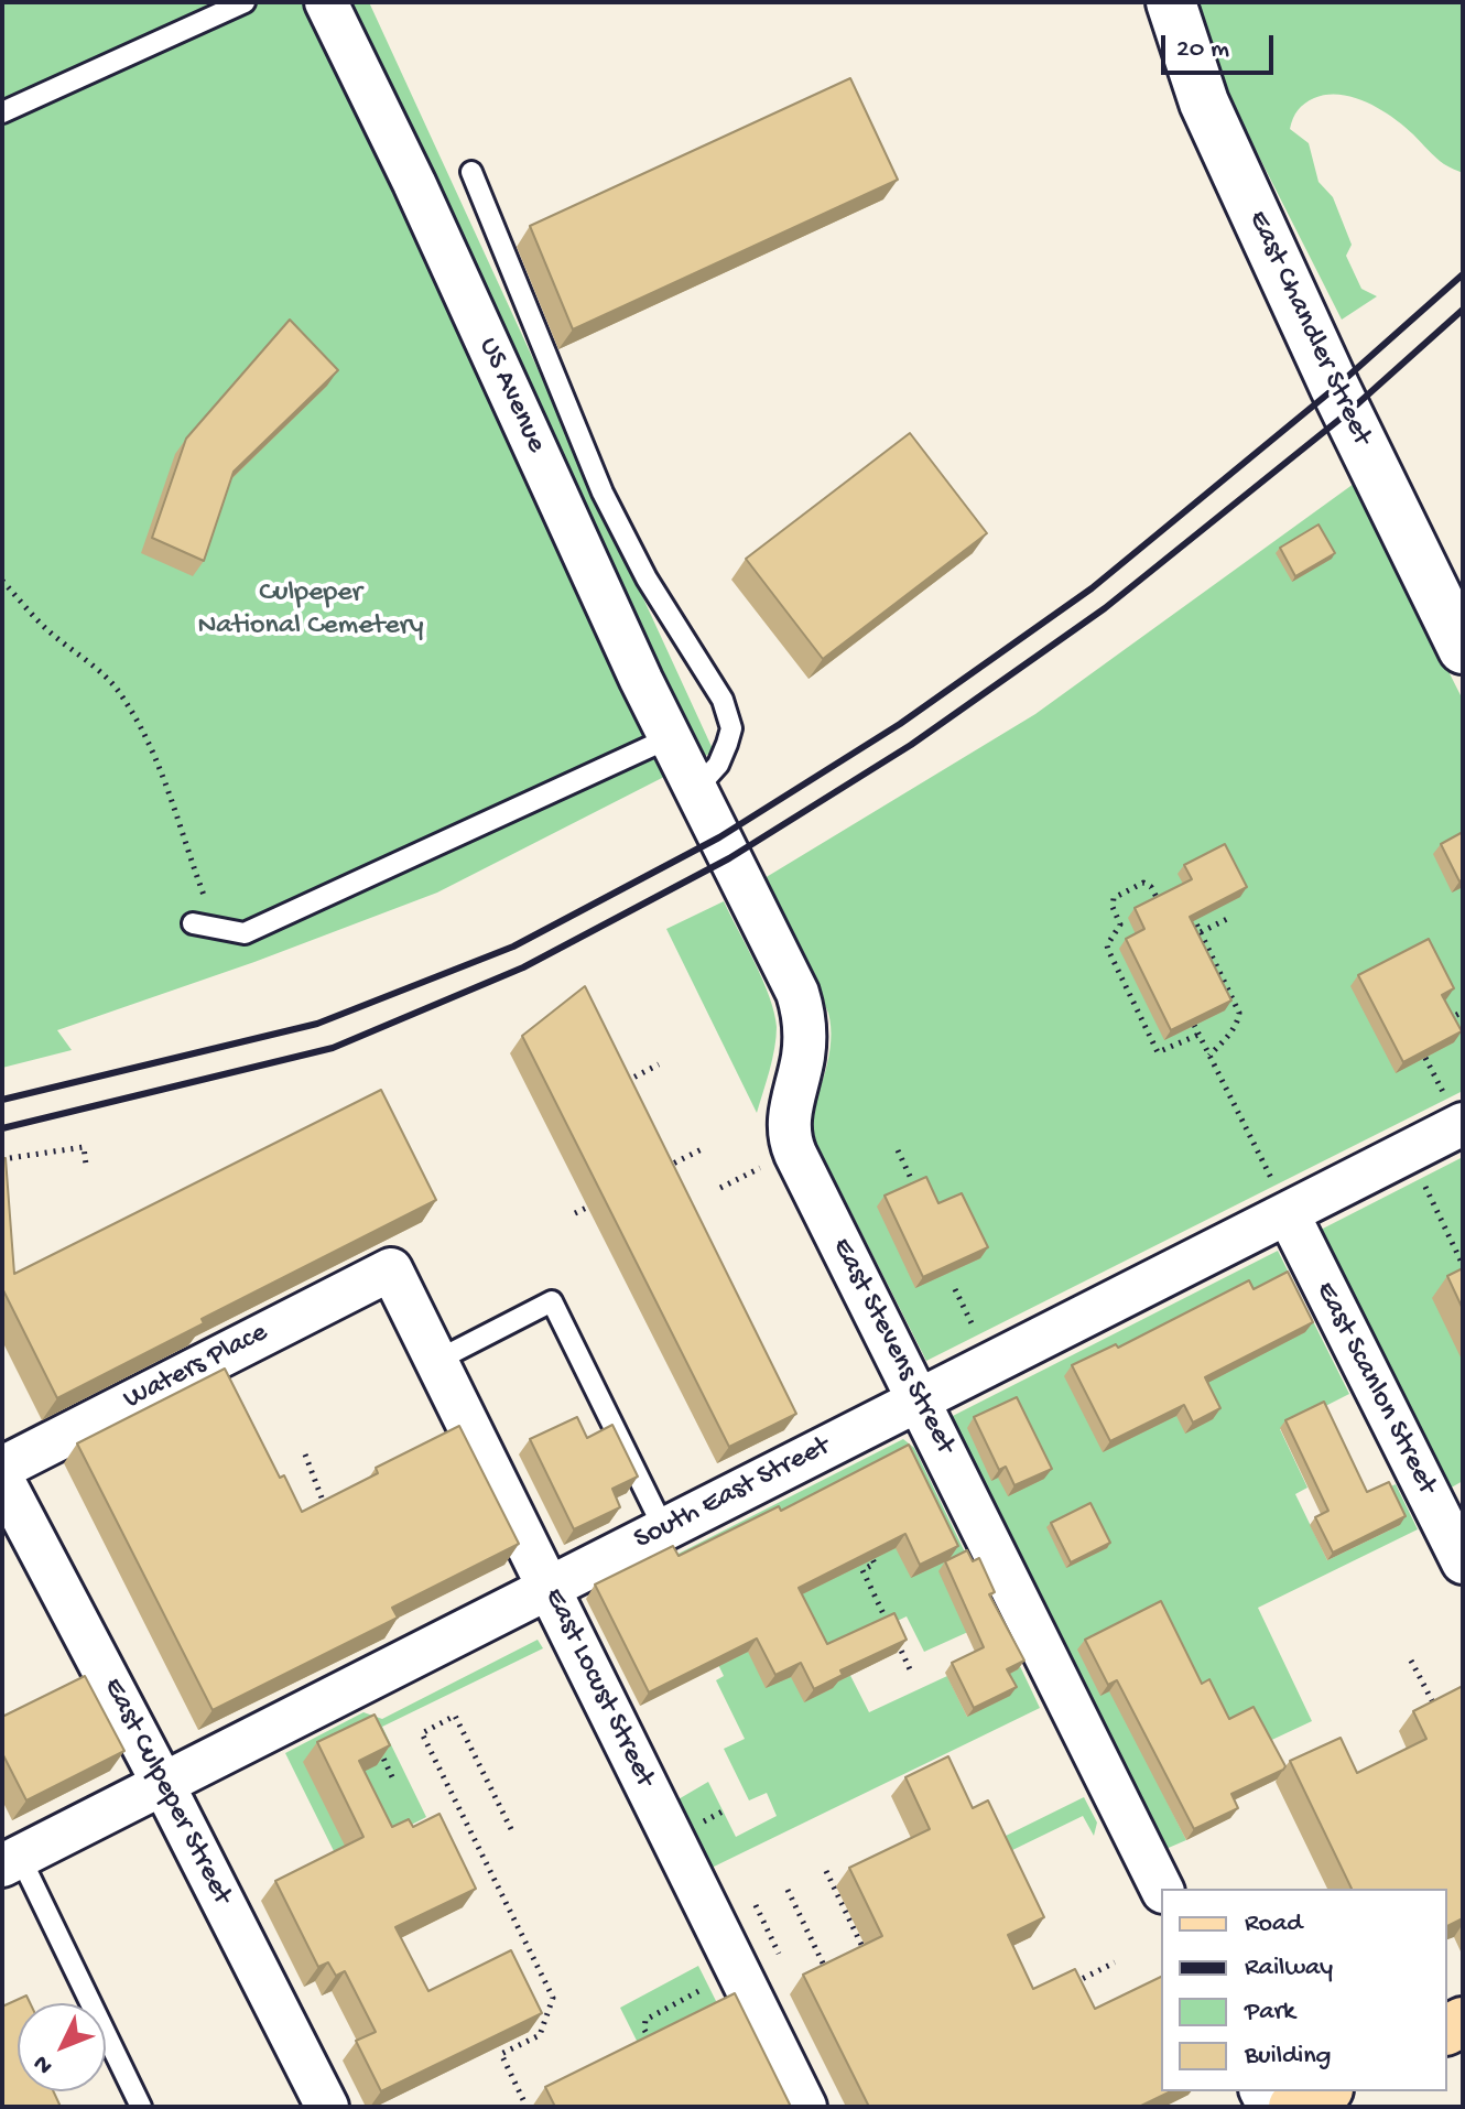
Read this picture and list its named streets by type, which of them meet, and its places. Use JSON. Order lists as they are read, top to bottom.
{
  "streets": {
    "street": [
      "East Chandler Street",
      "US Avenue",
      "East Stevens Street",
      "Waters Place",
      "East Scanlon Street",
      "South East Street",
      "East Locust Street",
      "East Culpeper Street"
    ]
  },
  "crossings": [
    ["US Avenue", "East Stevens Street"],
    ["East Stevens Street", "South East Street"],
    ["Waters Place", "East Locust Street"],
    ["East Scanlon Street", "South East Street"],
    ["South East Street", "East Locust Street"],
    ["South East Street", "East Culpeper Street"]
  ],
  "parks": ["Culpeper National Cemetery"],
  "legend": [
    "Road",
    "Railway",
    "Park",
    "Building"
  ],
  "scale_bar": "20 m",
  "north": "bottom left"
}
